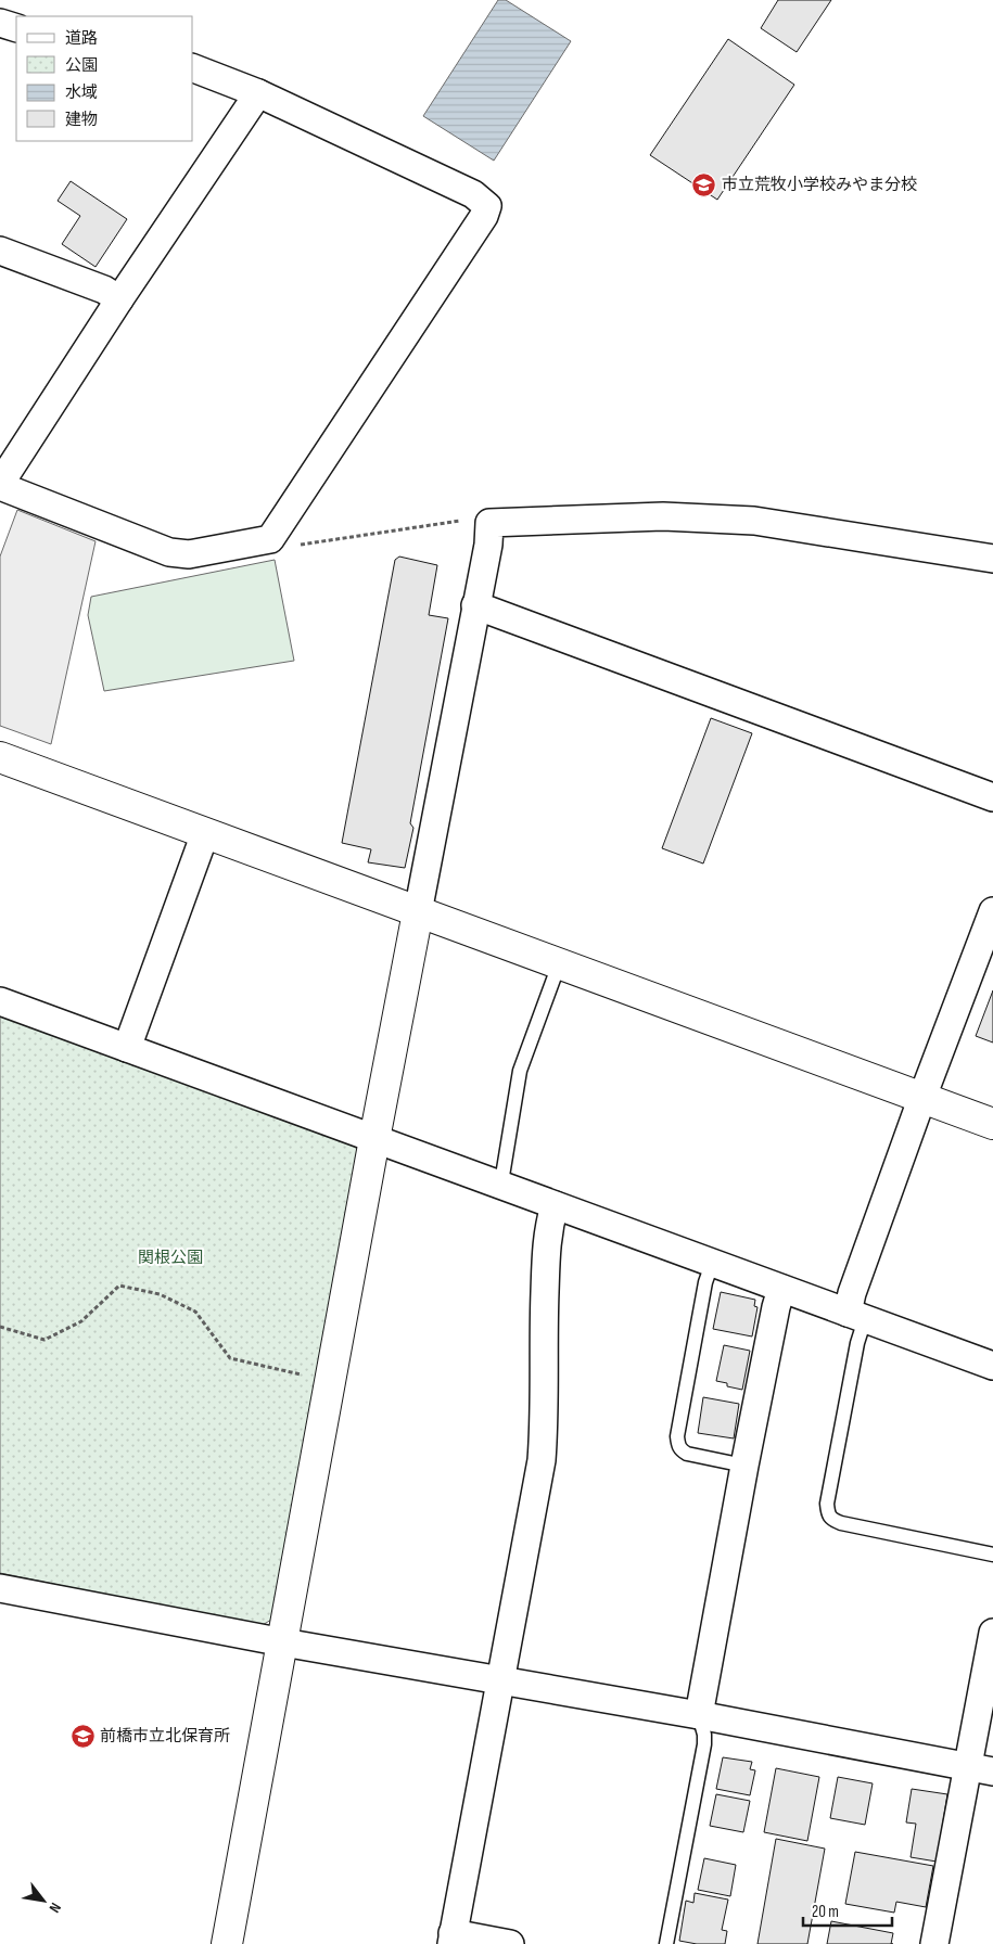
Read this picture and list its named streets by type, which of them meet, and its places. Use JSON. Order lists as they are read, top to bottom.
{
  "parks": ["関根公園"],
  "places": {
    "school or university": ["市立荒牧小学校みやま分校", "前橋市立北保育所"]
  },
  "legend": [
    "道路",
    "公園",
    "水域",
    "建物"
  ],
  "scale_bar": "20 m",
  "north": "bottom right"
}
